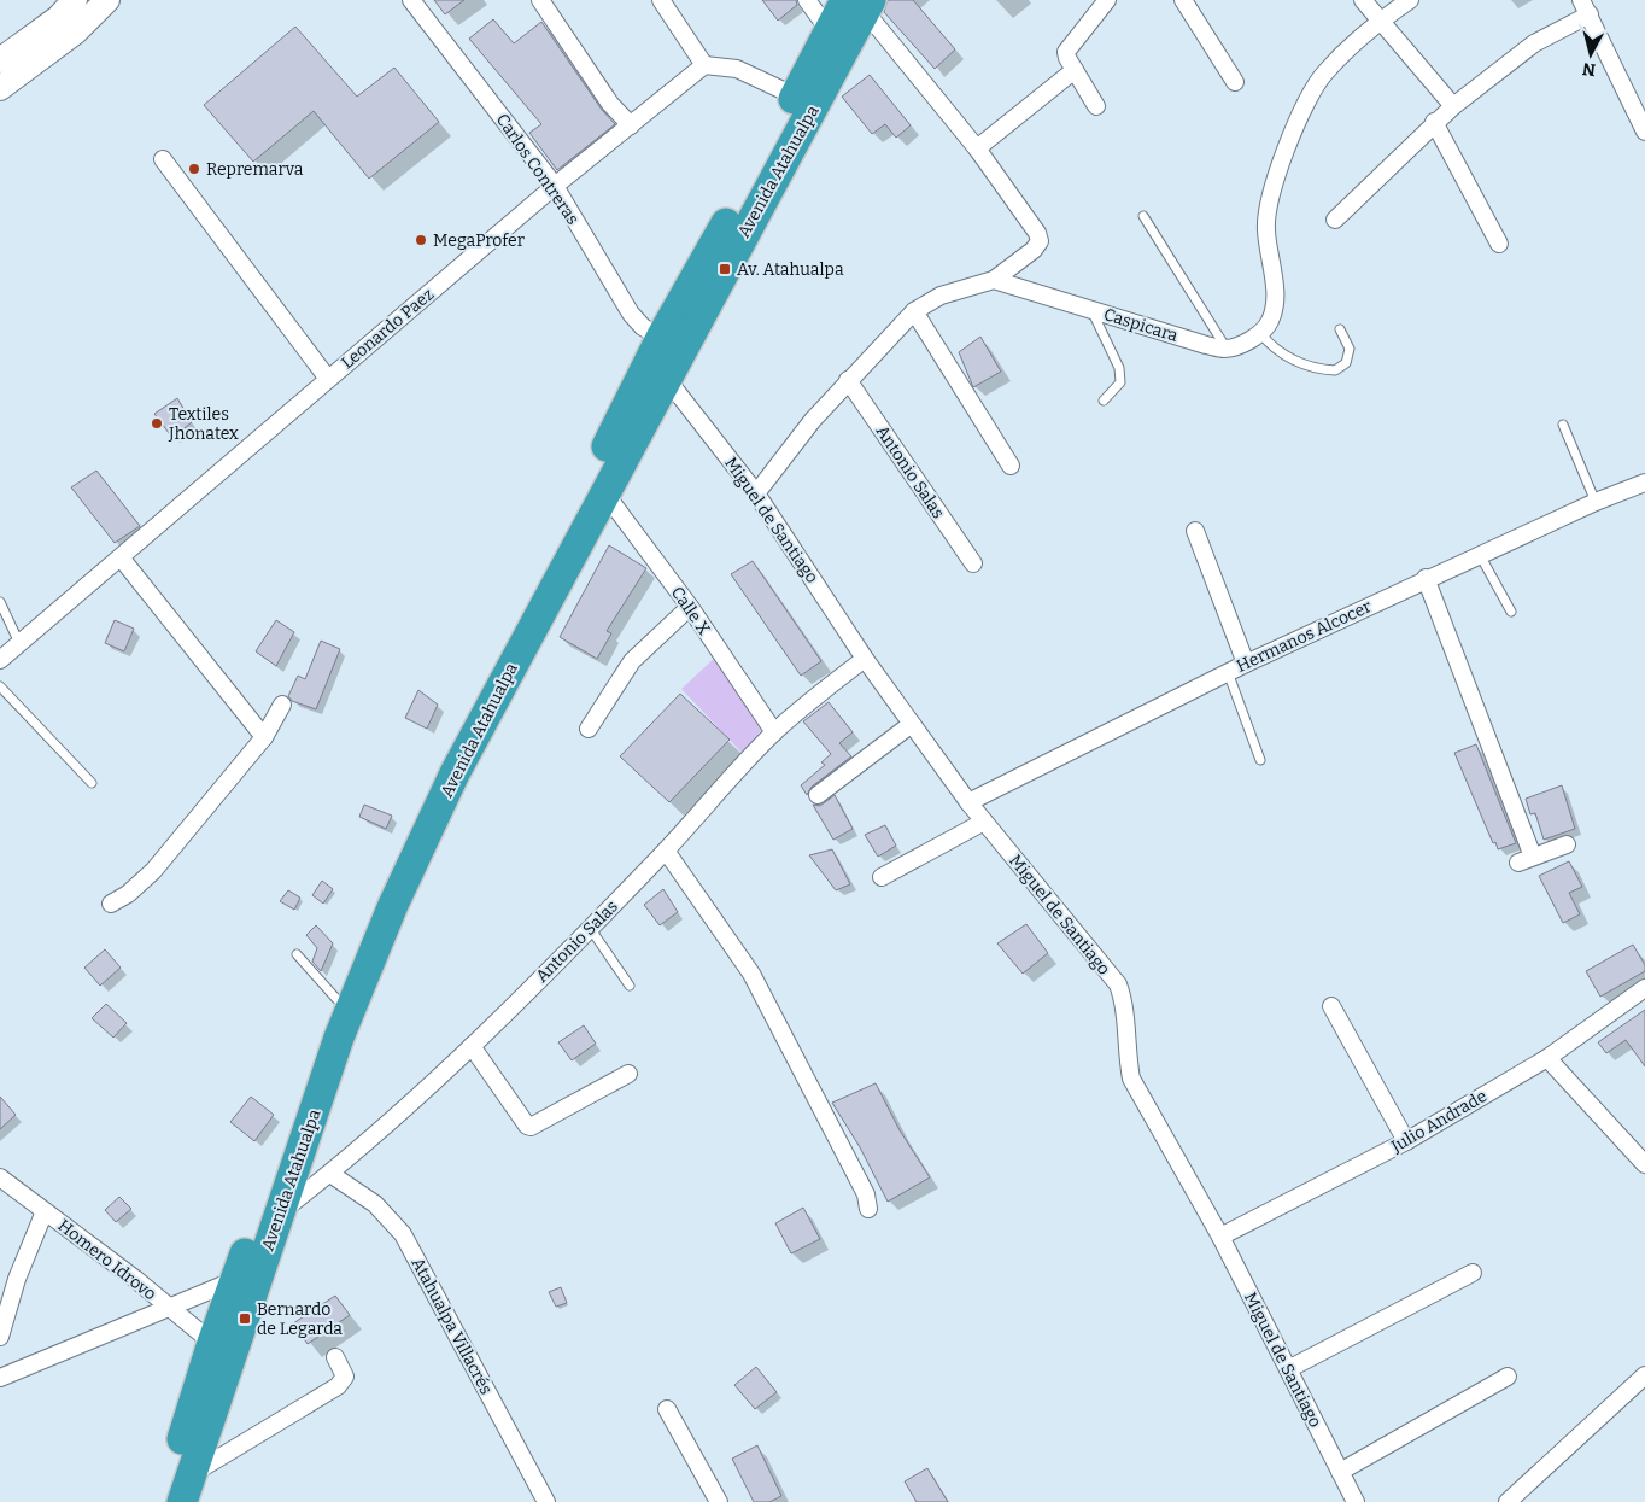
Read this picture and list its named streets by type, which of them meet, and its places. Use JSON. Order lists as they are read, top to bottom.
{
  "streets": {
    "highway": ["Avenida Atahualpa"],
    "street": [
      "Carlos Contreras",
      "Caspicara",
      "Leonardo Paez",
      "Antonio Salas",
      "Miguel de Santiago",
      "Calle X",
      "Hermanos Alcocer",
      "Julio Andrade",
      "Homero Idrovo",
      "Atahualpa Villacrés"
    ]
  },
  "crossings": [
    ["Carlos Contreras", "Avenida Atahualpa"],
    ["Carlos Contreras", "Leonardo Paez"],
    ["Avenida Atahualpa", "Antonio Salas"],
    ["Avenida Atahualpa", "Miguel de Santiago"],
    ["Avenida Atahualpa", "Calle X"],
    ["Avenida Atahualpa", "Homero Idrovo"],
    ["Antonio Salas", "Miguel de Santiago"],
    ["Antonio Salas", "Calle X"],
    ["Antonio Salas", "Atahualpa Villacrés"],
    ["Miguel de Santiago", "Hermanos Alcocer"],
    ["Miguel de Santiago", "Julio Andrade"]
  ],
  "places": {
    "other": ["Repremarva", "MegaProfer", "Textiles Jhonatex"],
    "transit": ["Av. Atahualpa", "Bernardo de Legarda"]
  },
  "north": "bottom"
}
